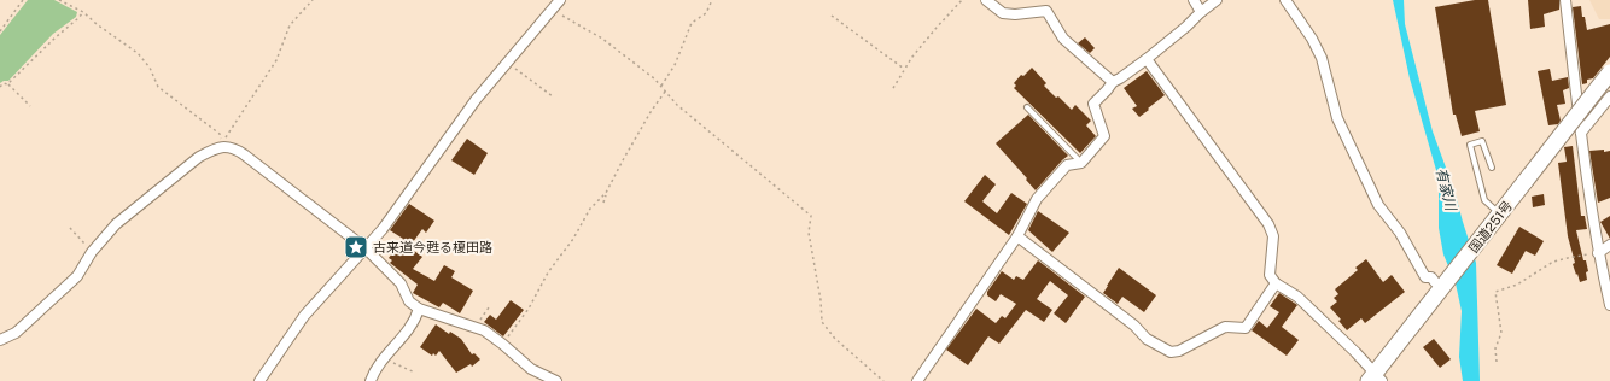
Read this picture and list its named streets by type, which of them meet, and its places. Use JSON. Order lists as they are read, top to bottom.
{
  "streets": {
    "highway": ["国道251号"]
  },
  "water": ["有家川"],
  "places": {
    "place": ["古来道今甦る榎田路"]
  }
}
